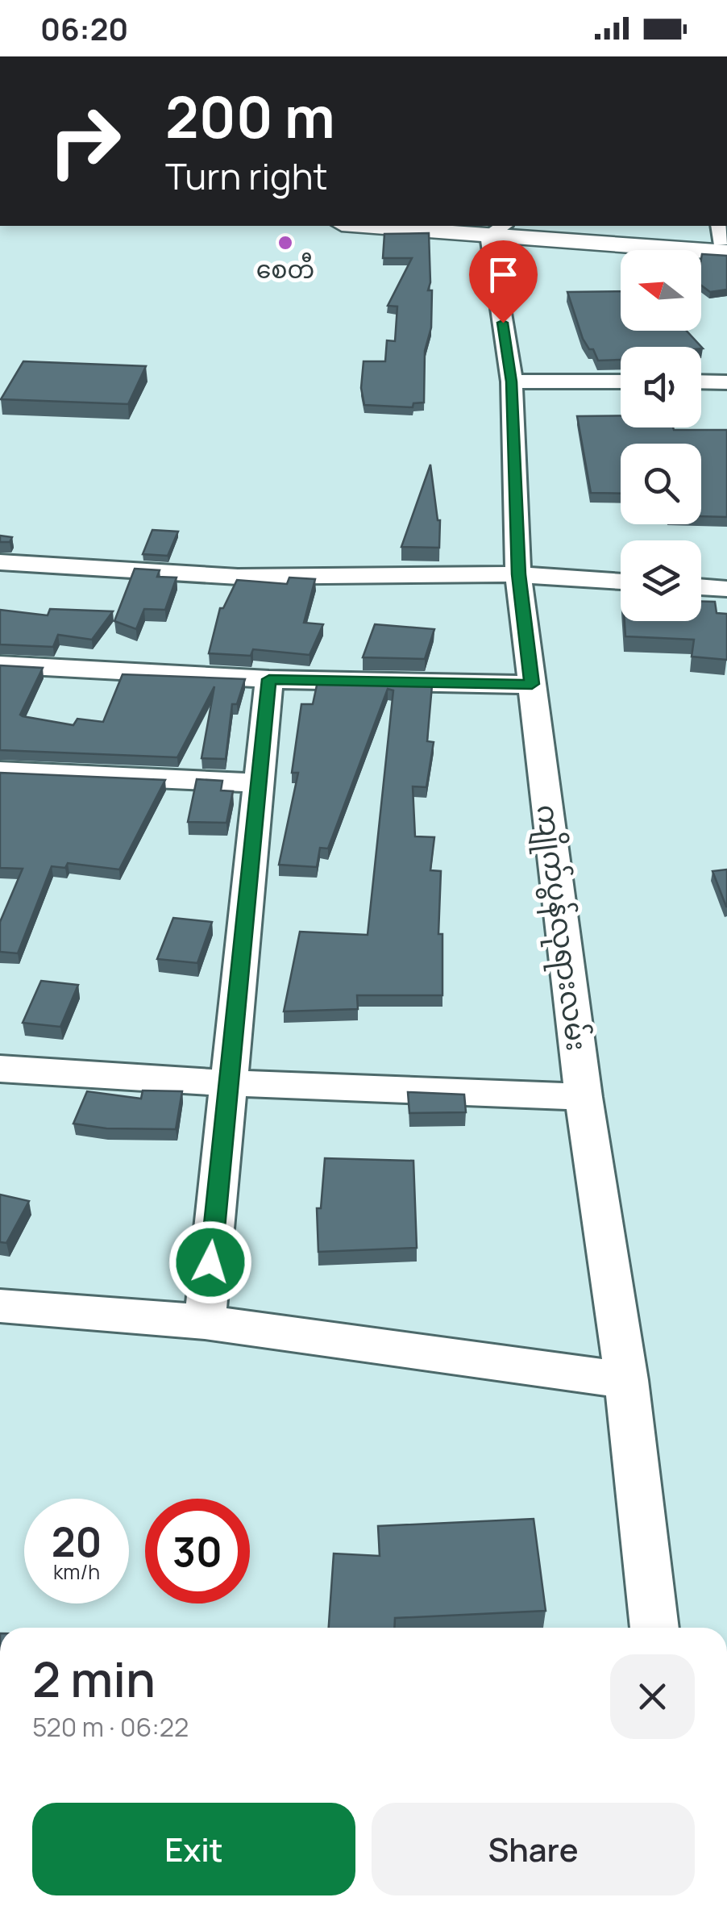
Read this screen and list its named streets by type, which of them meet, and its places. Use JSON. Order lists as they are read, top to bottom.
{
  "streets": {
    "street": ["ကျိုက်ပွန်လုရားလမ်း"]
  },
  "places": ["စေတီ"],
  "north": "left",
  "page": {
    "status": "06:20",
    "turn": ["200 m", "Turn right"],
    "speed": "20 km/h",
    "limit": "30",
    "heading": ["2 min", "520 m · 06:22"],
    "buttons": ["Exit", "Share"]
  }
}
